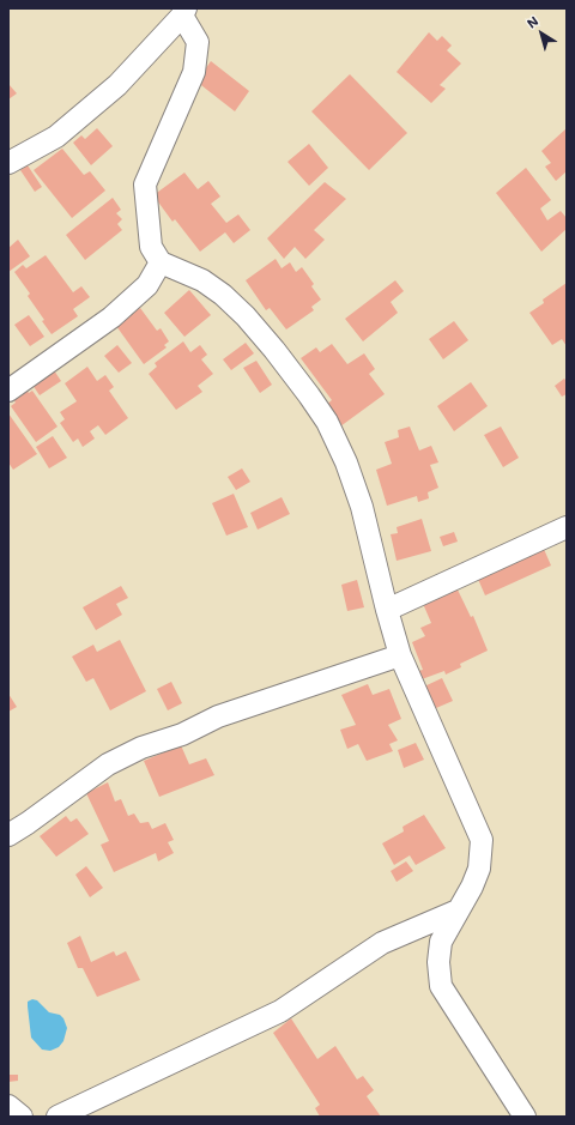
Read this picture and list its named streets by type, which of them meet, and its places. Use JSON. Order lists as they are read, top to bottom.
{
  "north": "top left"
}
